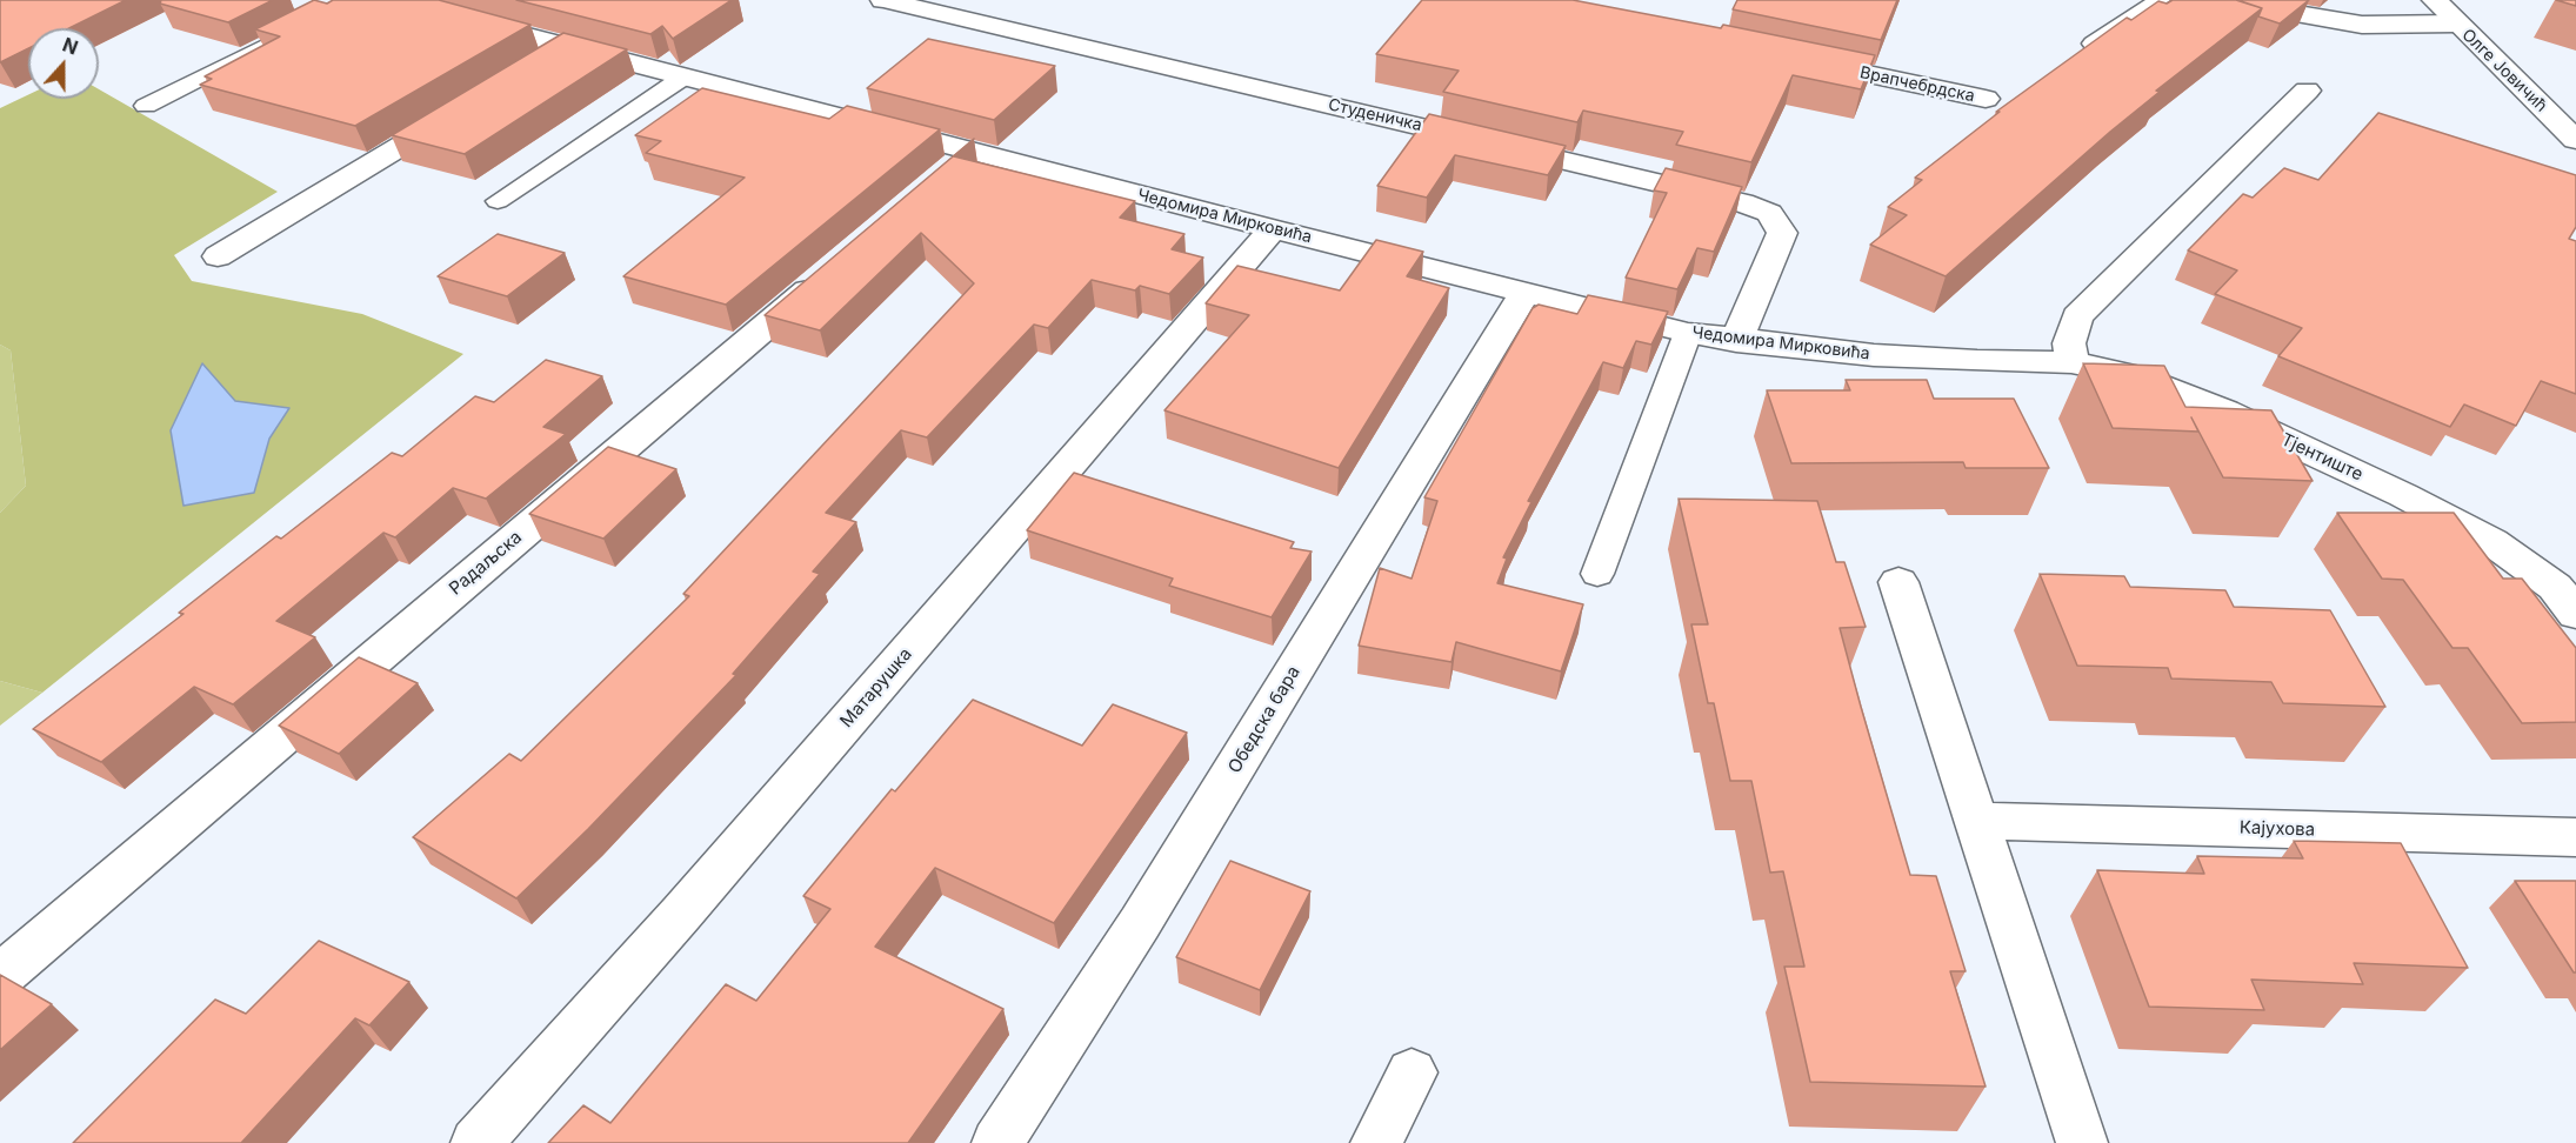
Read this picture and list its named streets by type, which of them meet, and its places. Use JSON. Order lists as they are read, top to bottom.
{
  "streets": {
    "street": [
      "Олге Јовичић",
      "Врапчебрдска",
      "Студеничка",
      "Чедомира Мирковића",
      "Тјентиште",
      "Радаљска",
      "Матарушка",
      "Обедска бара",
      "Кајухова"
    ]
  },
  "crossings": [
    ["Студеничка", "Чедомира Мирковића"],
    ["Чедомира Мирковића", "Тјентиште"],
    ["Чедомира Мирковића", "Матарушка"],
    ["Чедомира Мирковића", "Обедска бара"]
  ],
  "north": "top"
}
